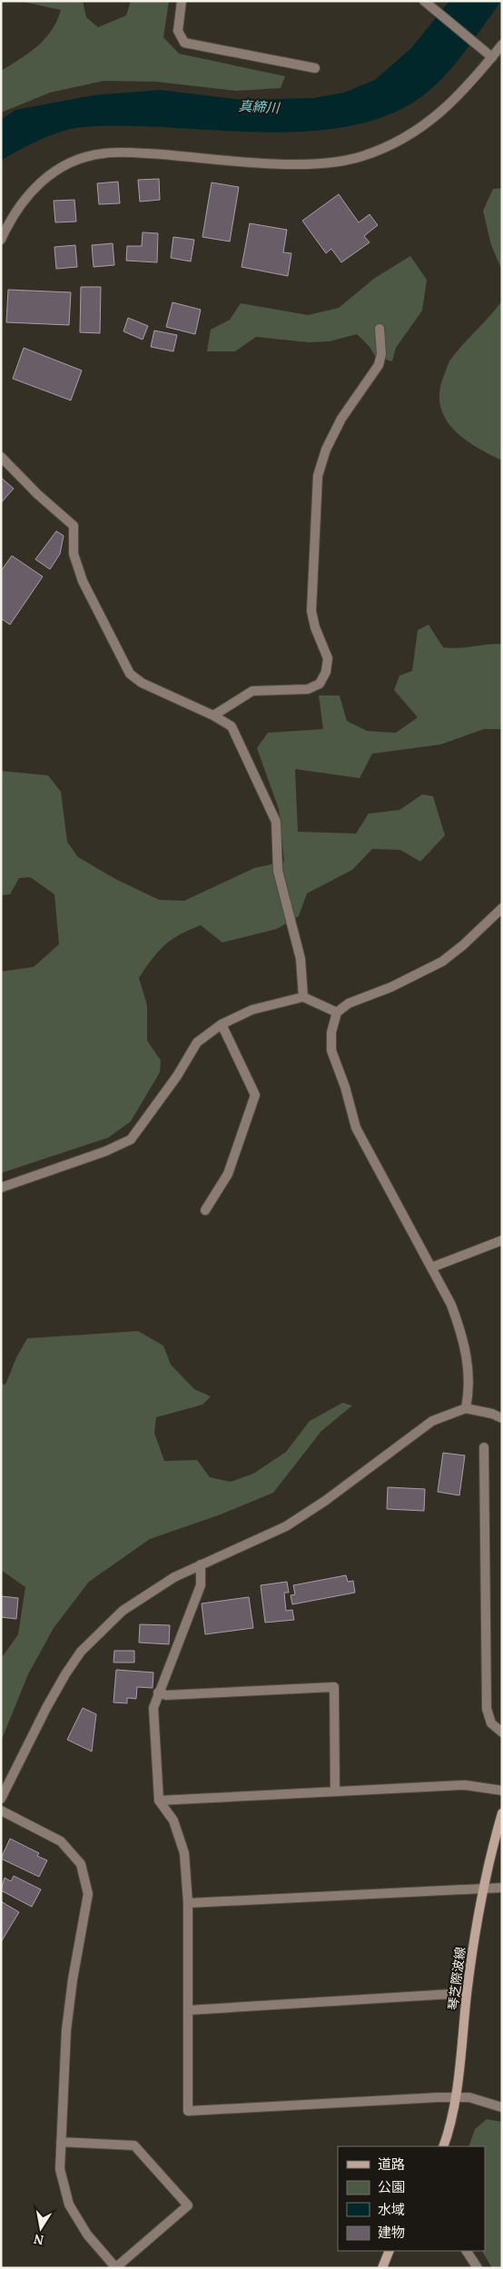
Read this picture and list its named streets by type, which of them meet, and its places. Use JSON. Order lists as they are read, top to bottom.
{
  "streets": {
    "main road": ["琴芝際波線"]
  },
  "water": ["真締川"],
  "legend": [
    "道路",
    "公園",
    "水域",
    "建物"
  ],
  "north": "bottom"
}
